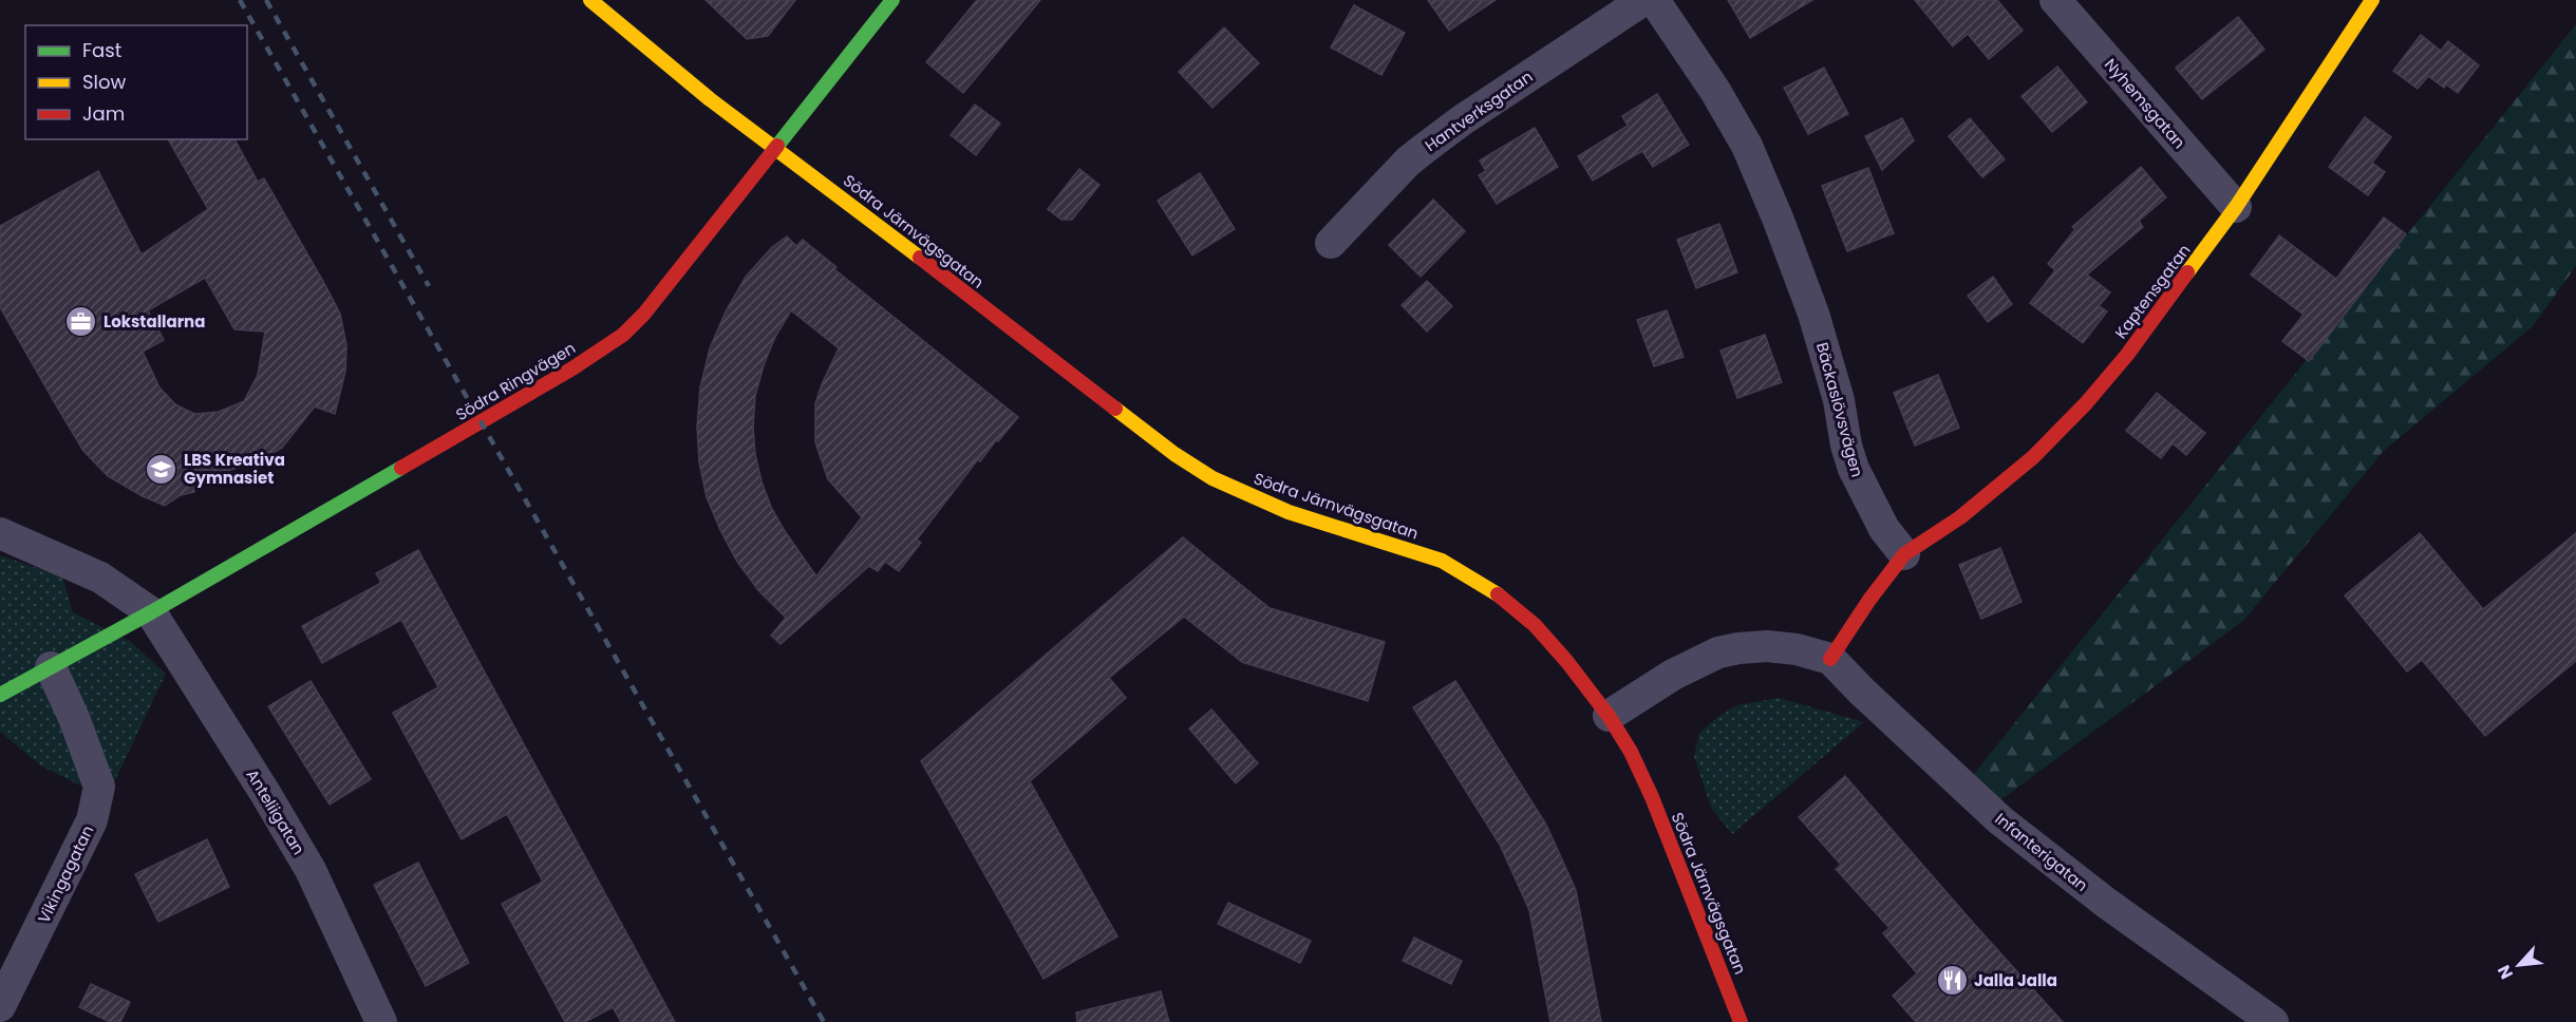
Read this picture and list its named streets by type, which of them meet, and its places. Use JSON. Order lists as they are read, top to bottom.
{
  "streets": {
    "street": [
      "Nyhemsgatan",
      "Hantverksgatan",
      "Södra Järnvägsgatan",
      "Kaptensgatan",
      "Södra Ringvägen",
      "Bäckaslövsvägen",
      "Anteliigatan",
      "Infanterigatan",
      "Vikingagatan"
    ]
  },
  "crossings": [
    ["Nyhemsgatan", "Kaptensgatan"],
    ["Södra Järnvägsgatan", "Södra Ringvägen"],
    ["Kaptensgatan", "Bäckaslövsvägen"],
    ["Södra Ringvägen", "Anteliigatan"],
    ["Södra Ringvägen", "Vikingagatan"]
  ],
  "places": {
    "office": ["Lokstallarna"],
    "school or university": ["LBS Kreativa Gymnasiet"],
    "restaurant": ["Jalla Jalla"]
  },
  "legend": ["Fast", "Slow", "Jam"],
  "north": "bottom left"
}
